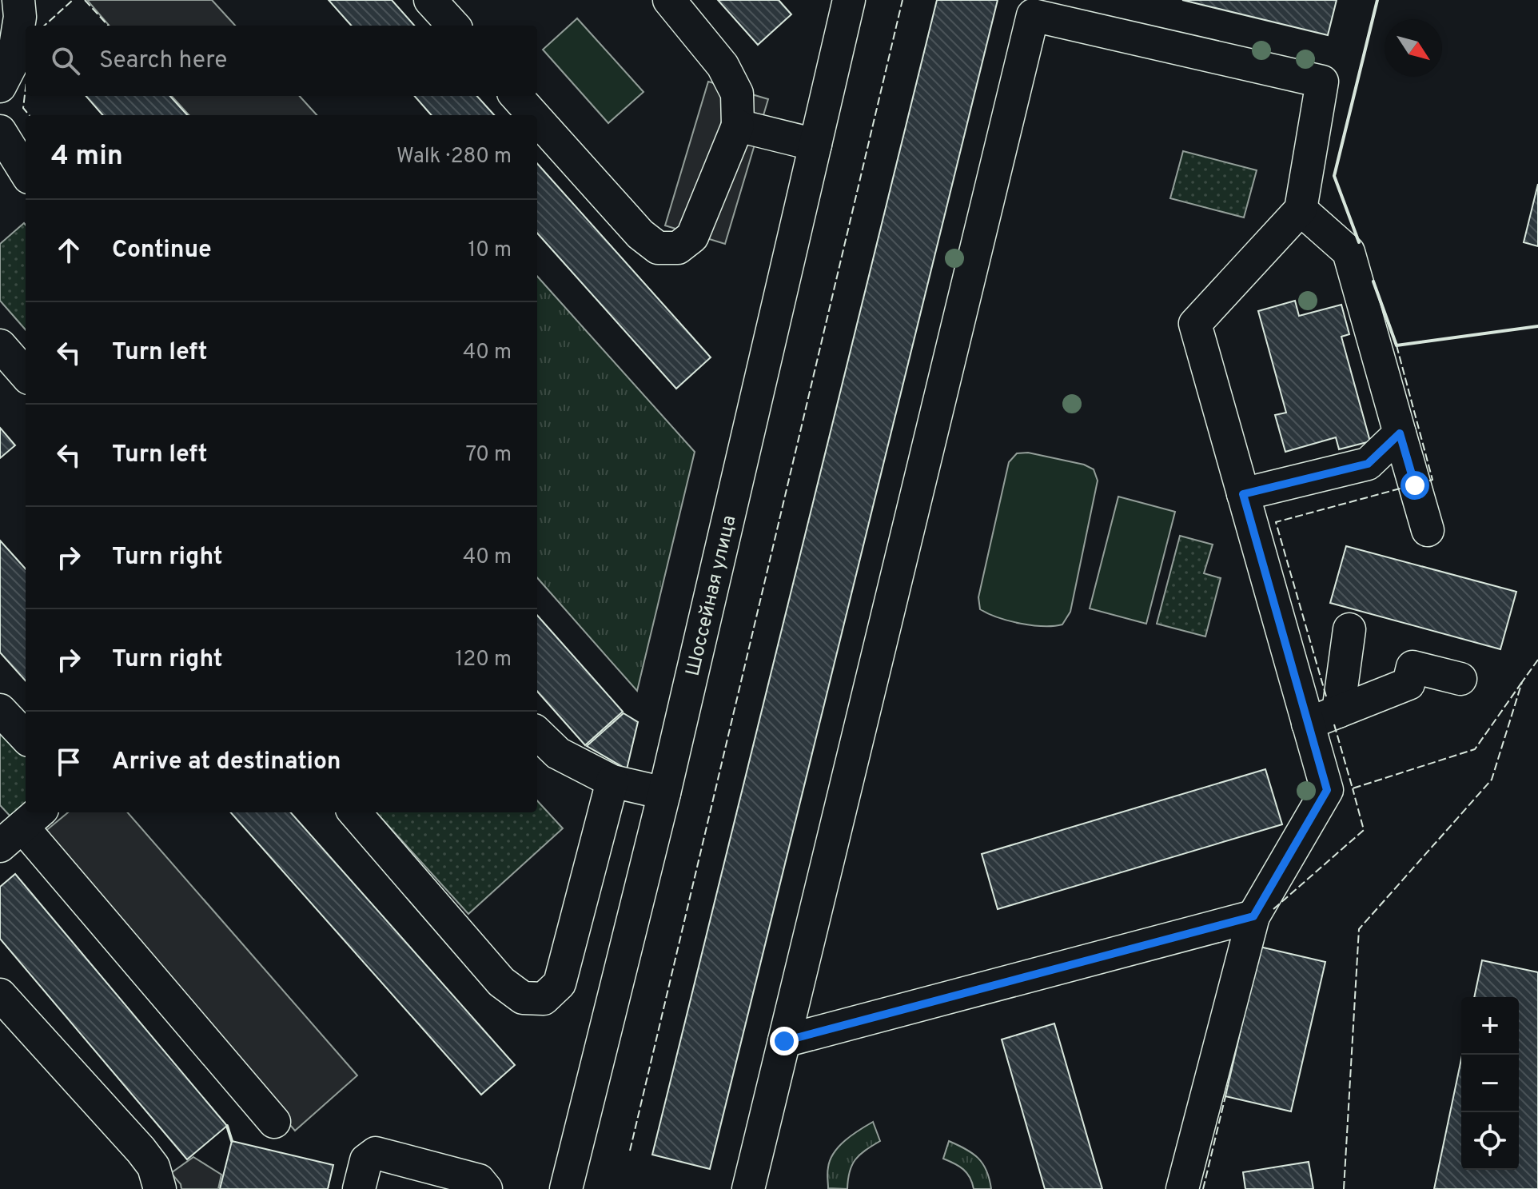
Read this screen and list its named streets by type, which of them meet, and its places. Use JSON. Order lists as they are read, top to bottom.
{
  "streets": {
    "street": ["Шоссейная улица"]
  },
  "north": "bottom right",
  "page": {
    "search": "Search here",
    "heading": ["4 min", "Walk · 280 m"],
    "list": [
      ["Continue", "10 m"],
      ["Turn left", "40 m"],
      ["Turn left", "70 m"],
      ["Turn right", "40 m"],
      ["Turn right", "120 m"],
      "Arrive at destination"
    ],
    "map_buttons": ["+", "−"]
  }
}
